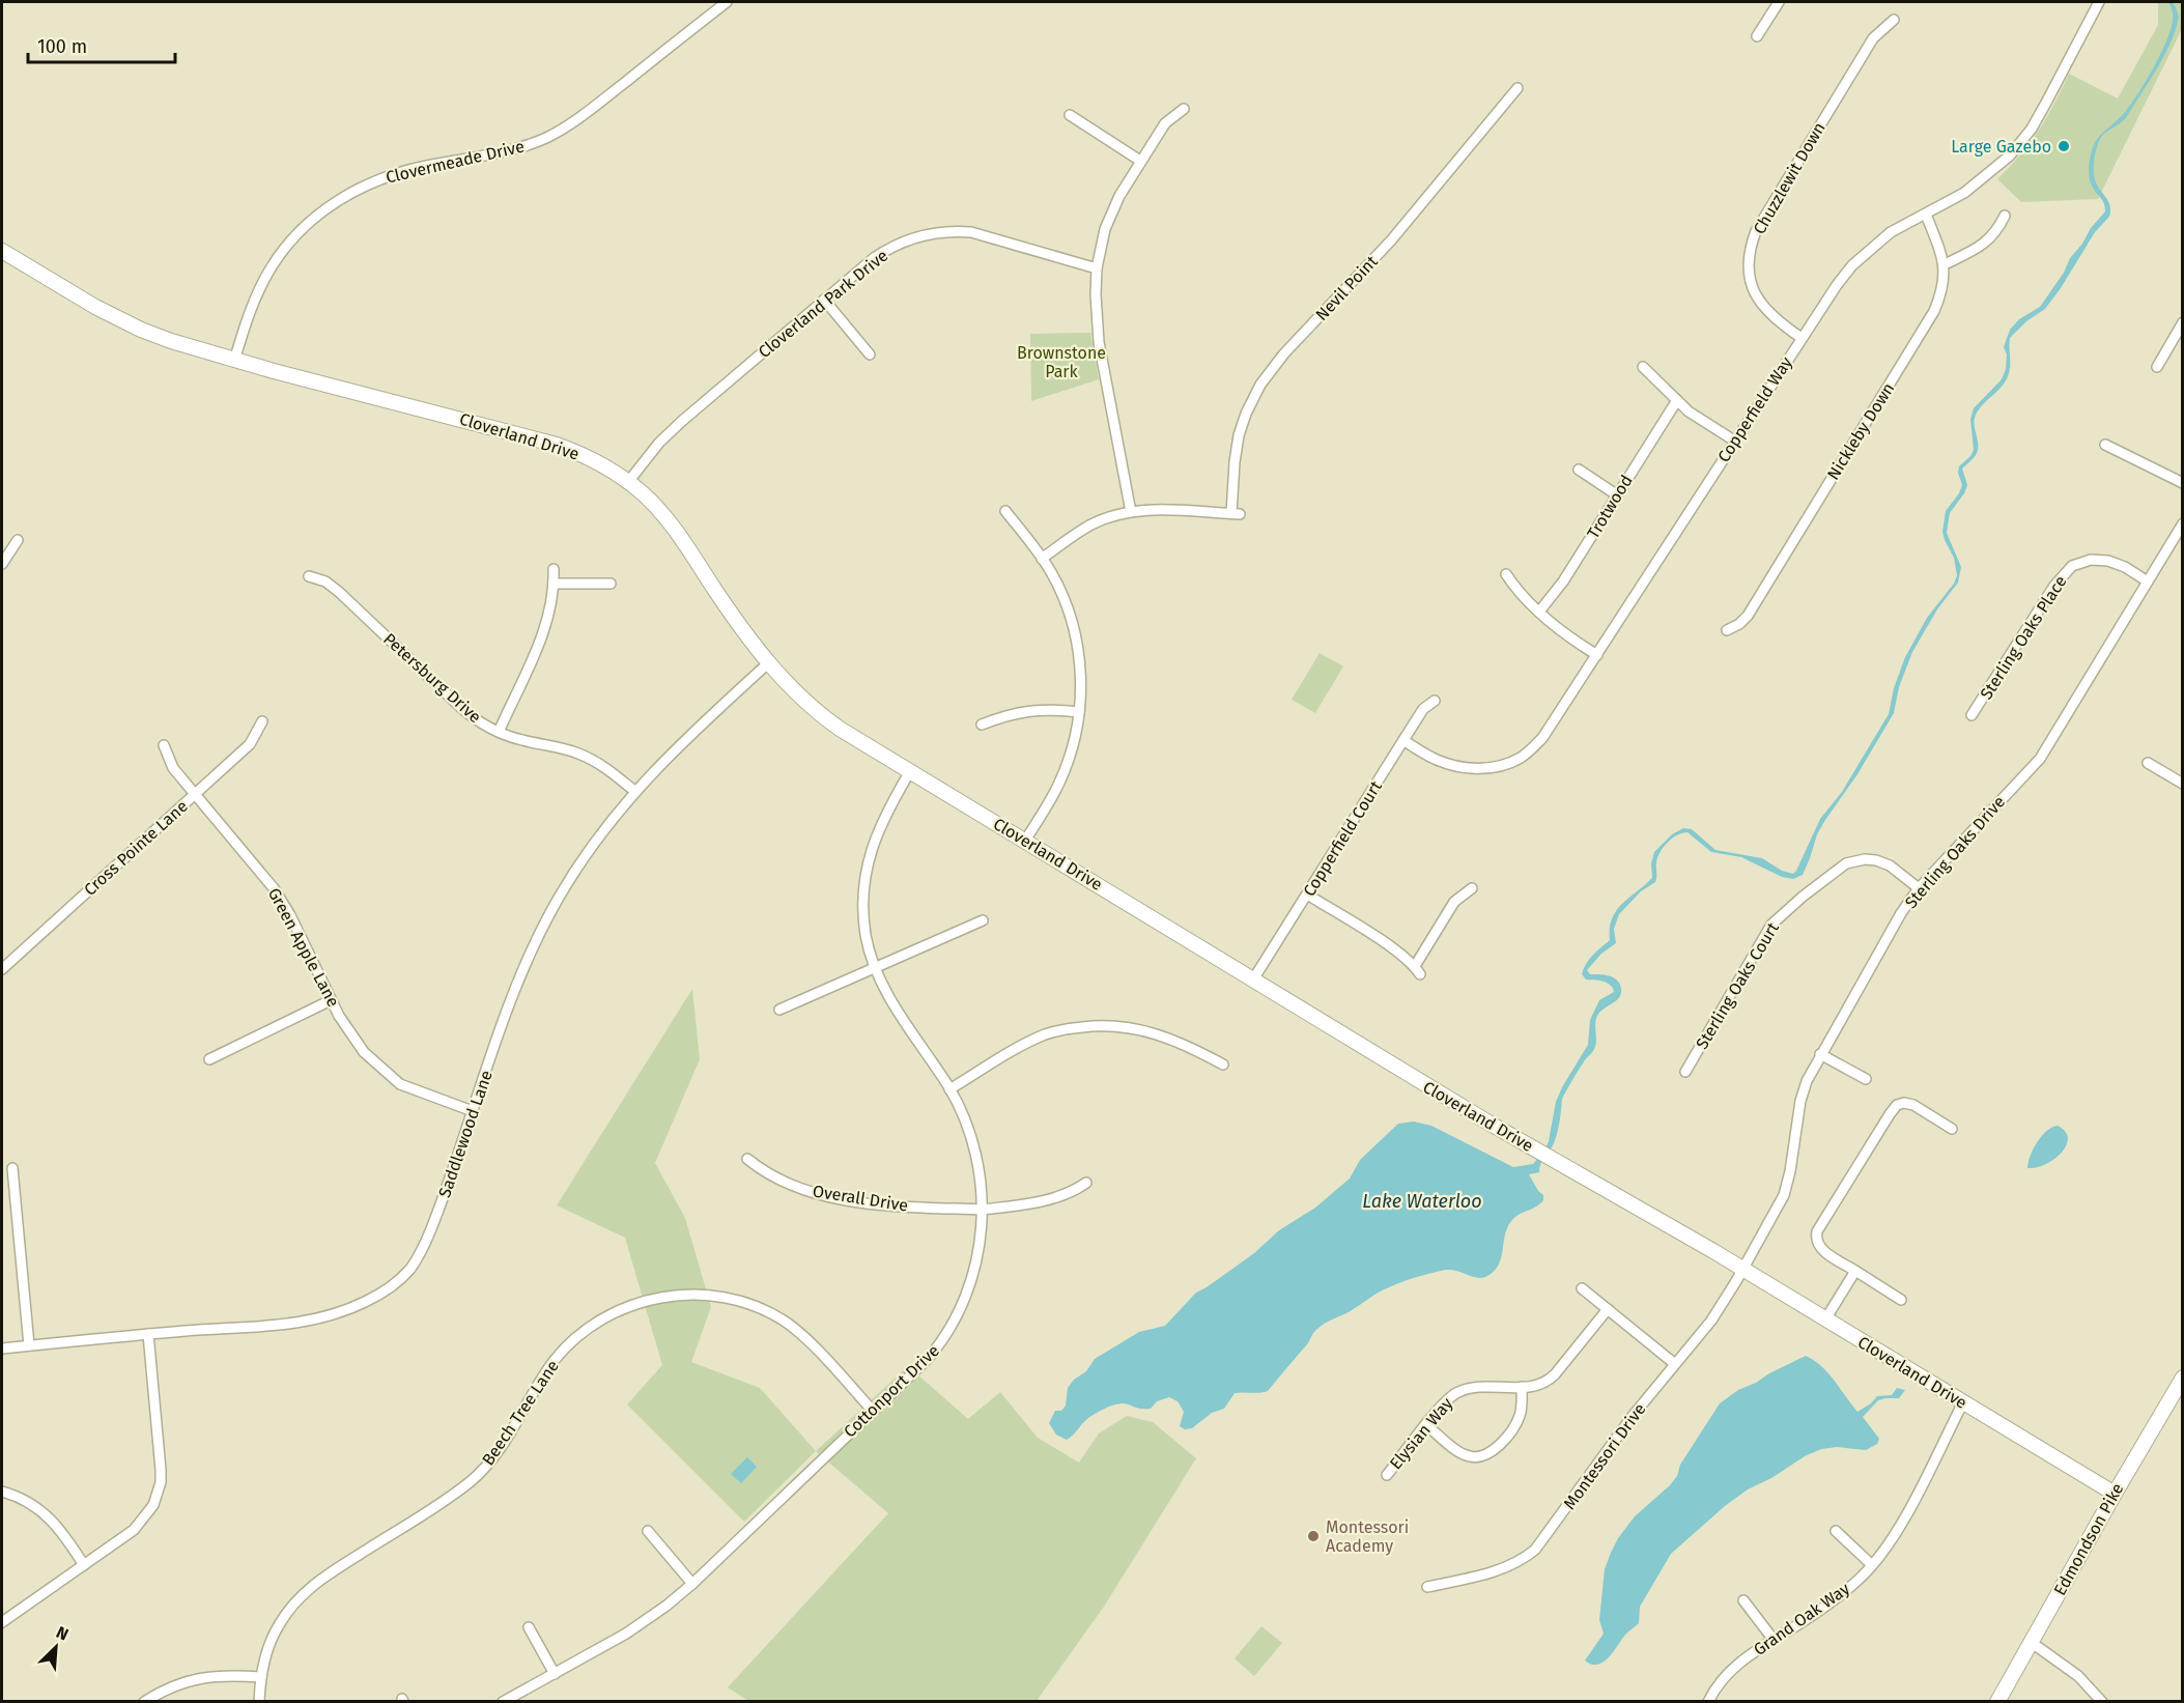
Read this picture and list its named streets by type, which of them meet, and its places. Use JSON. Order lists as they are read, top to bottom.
{
  "streets": {
    "main road": ["Cloverland Drive", "Edmondson Pike"],
    "street": [
      "Clovermeade Drive",
      "Chuzzlewit Down",
      "Nevil Point",
      "Cloverland Park Drive",
      "Copperfield Way",
      "Nickleby Down",
      "Trotwood",
      "Sterling Oaks Place",
      "Petersburg Drive",
      "Copperfield Court",
      "Cross Pointe Lane",
      "Sterling Oaks Drive",
      "Green Apple Lane",
      "Sterling Oaks Court",
      "Saddlewood Lane",
      "Overall Drive",
      "Cottonport Drive",
      "Beech Tree Lane",
      "Elysian Way",
      "Montessori Drive",
      "Grand Oak Way"
    ]
  },
  "crossings": [
    ["Clovermeade Drive", "Cloverland Drive"],
    ["Chuzzlewit Down", "Copperfield Way"],
    ["Cloverland Park Drive", "Cloverland Drive"],
    ["Copperfield Way", "Nickleby Down"],
    ["Copperfield Way", "Copperfield Court"],
    ["Cloverland Drive", "Copperfield Court"],
    ["Cloverland Drive", "Sterling Oaks Drive"],
    ["Cloverland Drive", "Saddlewood Lane"],
    ["Cloverland Drive", "Cottonport Drive"],
    ["Cloverland Drive", "Montessori Drive"],
    ["Cloverland Drive", "Edmondson Pike"],
    ["Cloverland Drive", "Grand Oak Way"],
    ["Sterling Oaks Place", "Sterling Oaks Drive"],
    ["Petersburg Drive", "Saddlewood Lane"],
    ["Cross Pointe Lane", "Green Apple Lane"],
    ["Sterling Oaks Drive", "Sterling Oaks Court"],
    ["Sterling Oaks Drive", "Montessori Drive"],
    ["Green Apple Lane", "Saddlewood Lane"],
    ["Overall Drive", "Cottonport Drive"],
    ["Cottonport Drive", "Beech Tree Lane"]
  ],
  "water": ["Lake Waterloo"],
  "parks": ["Brownstone Park"],
  "places": ["Large Gazebo", "Montessori Academy"],
  "scale_bar": "100 m",
  "north": "top right"
}
